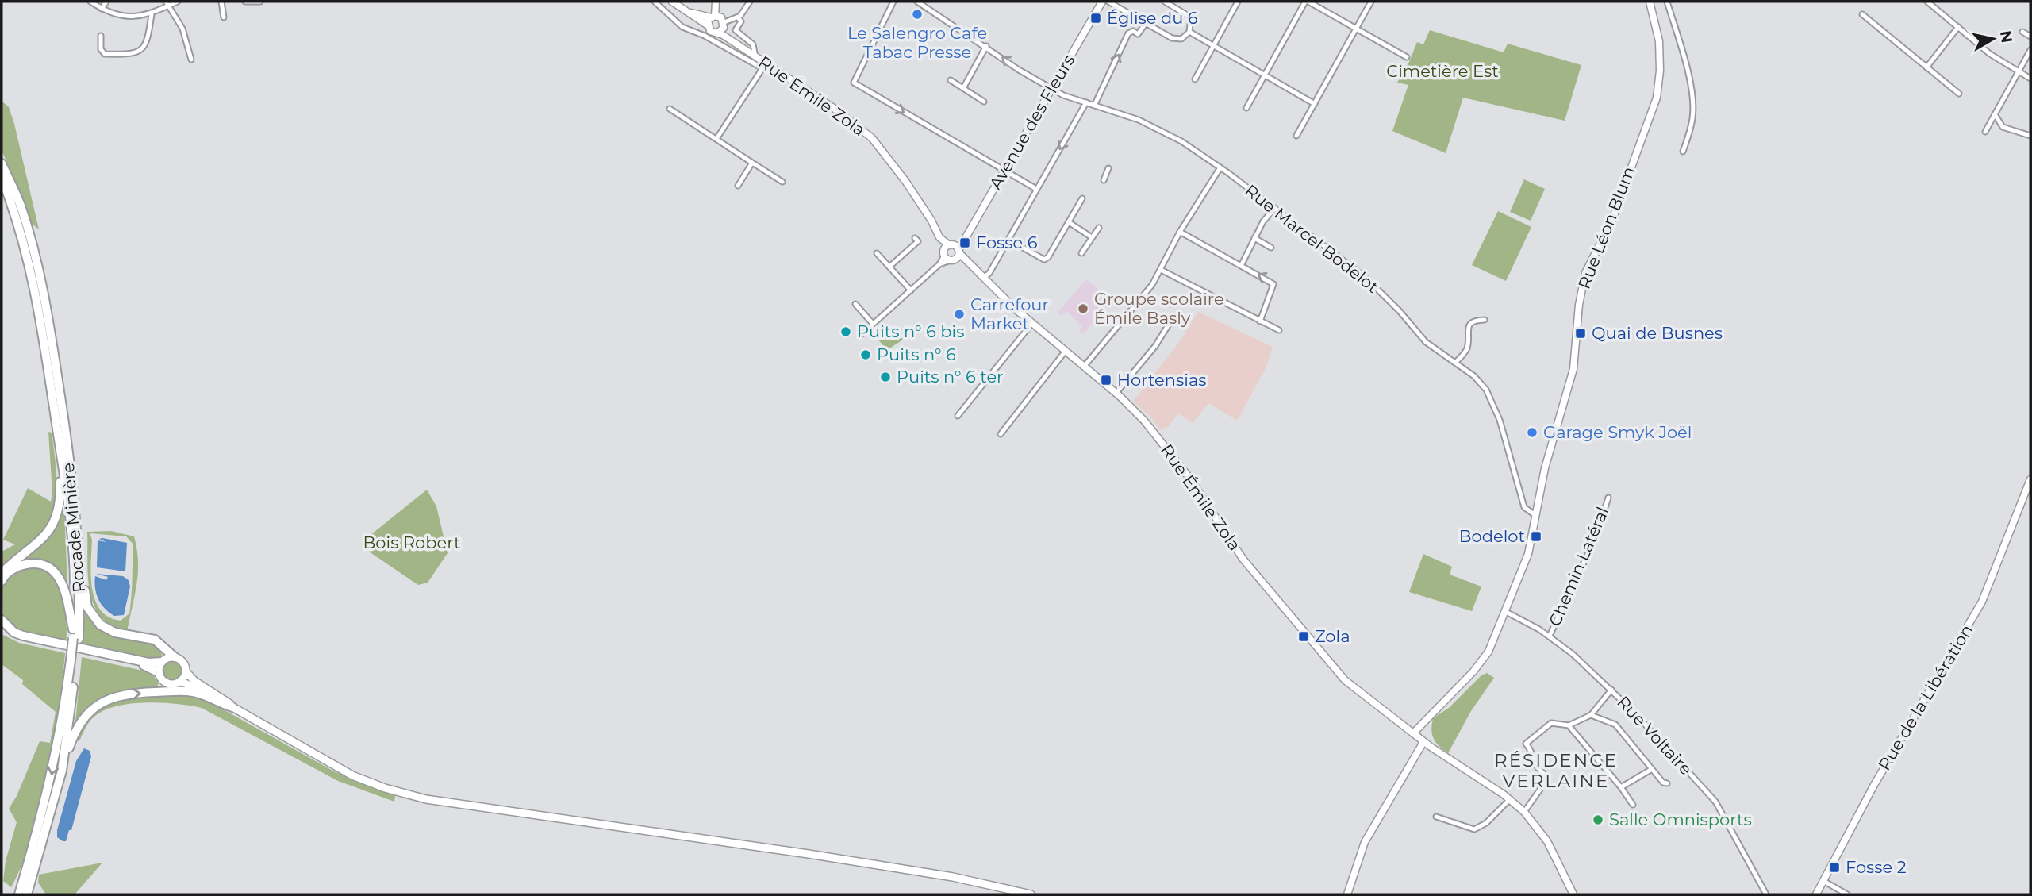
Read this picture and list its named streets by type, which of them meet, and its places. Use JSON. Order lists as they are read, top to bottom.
{
  "streets": {
    "highway": ["Rocade Minière"],
    "street": [
      "Rue Émile Zola",
      "Avenue des Fleurs",
      "Rue Léon Blum",
      "Rue Marcel Bodelot",
      "Chemin Latéral",
      "Rue de la Libération",
      "Rue Voltaire"
    ]
  },
  "crossings": [
    ["Rue Émile Zola", "Avenue des Fleurs"],
    ["Rue Émile Zola", "Rue Léon Blum"],
    ["Avenue des Fleurs", "Rue Marcel Bodelot"],
    ["Rue Léon Blum", "Rue Marcel Bodelot"],
    ["Rue Léon Blum", "Rue Voltaire"],
    ["Chemin Latéral", "Rue Voltaire"]
  ],
  "districts": ["RÉSIDENCE VERLAINE"],
  "parks": ["Cimetière Est", "Bois Robert"],
  "places": {
    "other": [
      "Le Salengro Cafe Tabac Presse",
      "Groupe scolaire Émile Basly",
      "Carrefour Market",
      "Puits n° 6 bis",
      "Puits n° 6",
      "Puits n° 6 ter",
      "Garage Smyk Joël",
      "Salle Omnisports"
    ],
    "transit": [
      "Église du 6",
      "Fosse 6",
      "Quai de Busnes",
      "Hortensias",
      "Bodelot",
      "Zola",
      "Fosse 2"
    ]
  },
  "north": "right"
}
